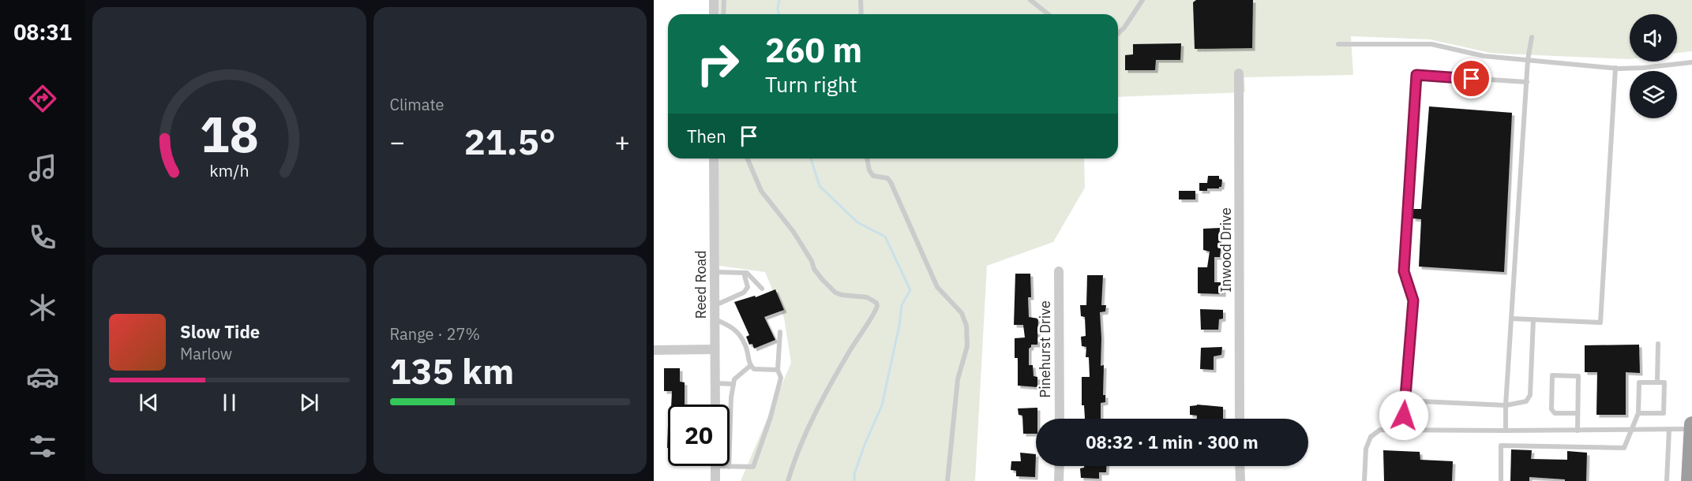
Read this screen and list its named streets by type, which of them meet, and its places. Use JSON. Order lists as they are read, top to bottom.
{
  "streets": {
    "street": ["Inwood Drive", "Reed Road", "Pinehurst Drive"]
  },
  "page": {
    "tabs": "08:31",
    "tile": [
      "Climate",
      ["Range · 27%", "135 km"]
    ],
    "turn": ["260 m", "Turn right"],
    "then": "Then",
    "heat": ["−", "21.5°", "+"],
    "song": ["Slow Tide", "Marlow"],
    "limit": "20",
    "trip": "08:32 · 1 min · 300 m",
    "gauge": ["18", "km/h"]
  }
}
